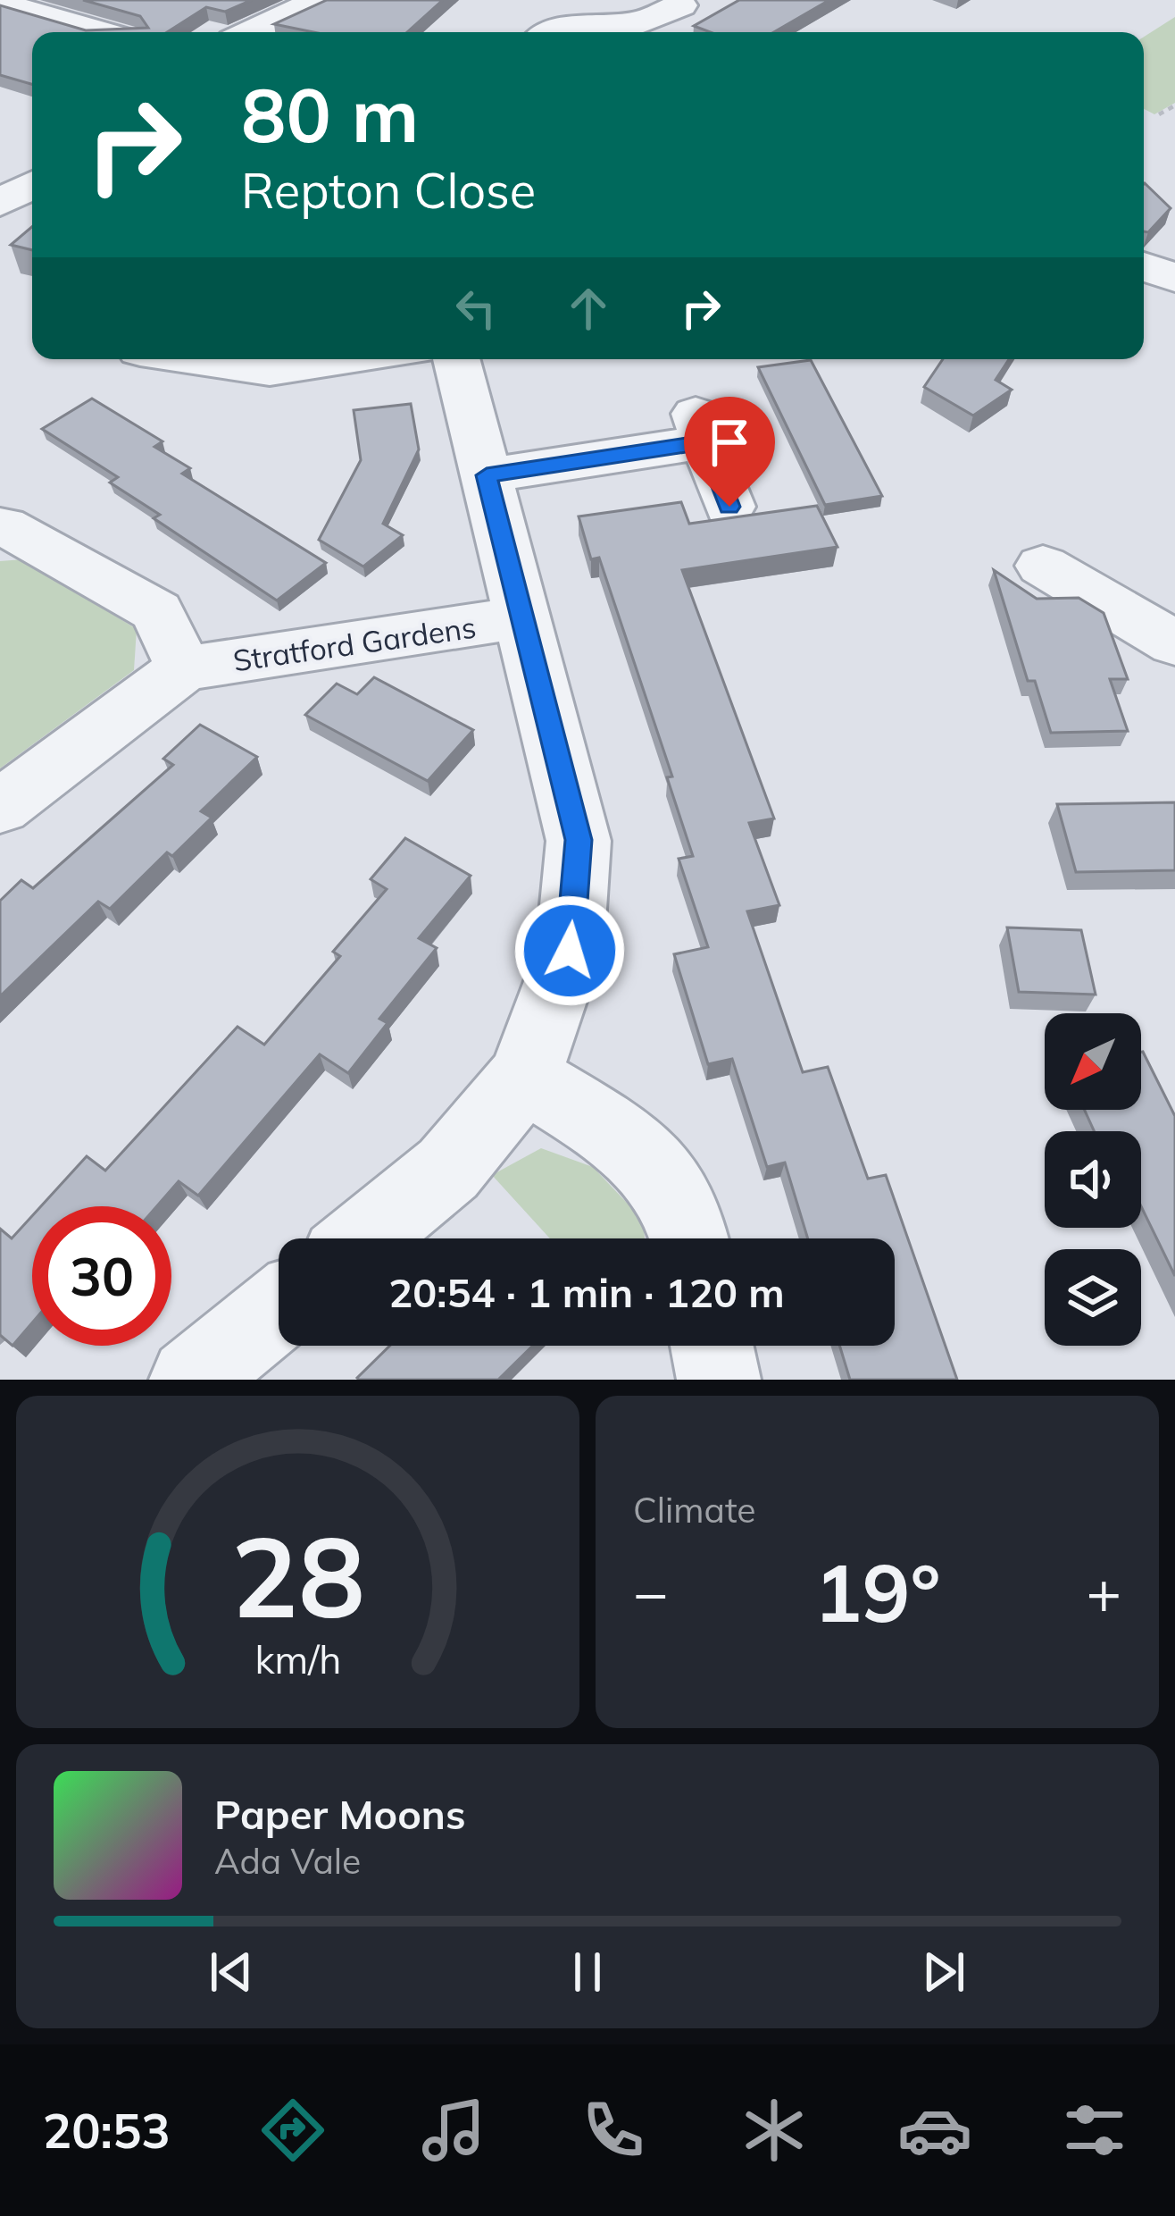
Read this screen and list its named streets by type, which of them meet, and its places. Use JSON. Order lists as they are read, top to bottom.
{
  "streets": {
    "street": ["Stratford Gardens"]
  },
  "north": "bottom left",
  "page": {
    "turn": ["80 m", "Repton Close"],
    "limit": "30",
    "trip": "20:54 · 1 min · 120 m",
    "tile": "Climate",
    "heat": ["−", "19°", "+"],
    "song": ["Paper Moons", "Ada Vale"],
    "tabs": "20:53",
    "gauge": ["28", "km/h"]
  }
}
